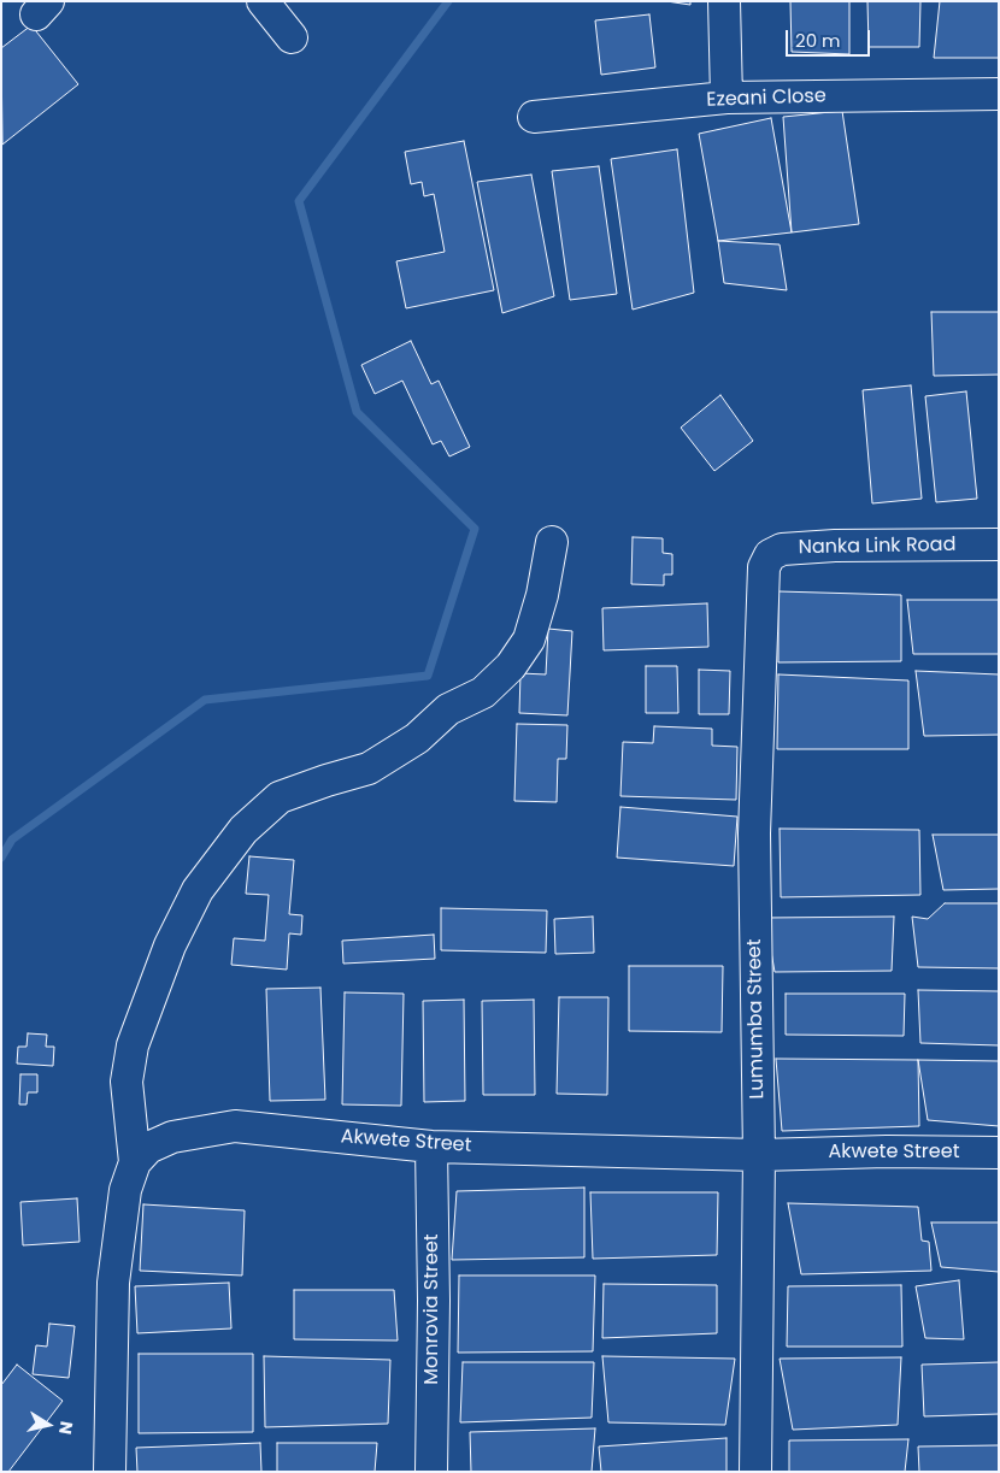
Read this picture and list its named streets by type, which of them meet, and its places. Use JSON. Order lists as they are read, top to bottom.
{
  "streets": {
    "street": [
      "Ezeani Close",
      "Nanka Link Road",
      "Lumumba Street",
      "Akwete Street",
      "Monrovia Street"
    ]
  },
  "crossings": [
    ["Nanka Link Road", "Lumumba Street"],
    ["Lumumba Street", "Akwete Street"],
    ["Akwete Street", "Monrovia Street"]
  ],
  "scale_bar": "20 m",
  "north": "right"
}
